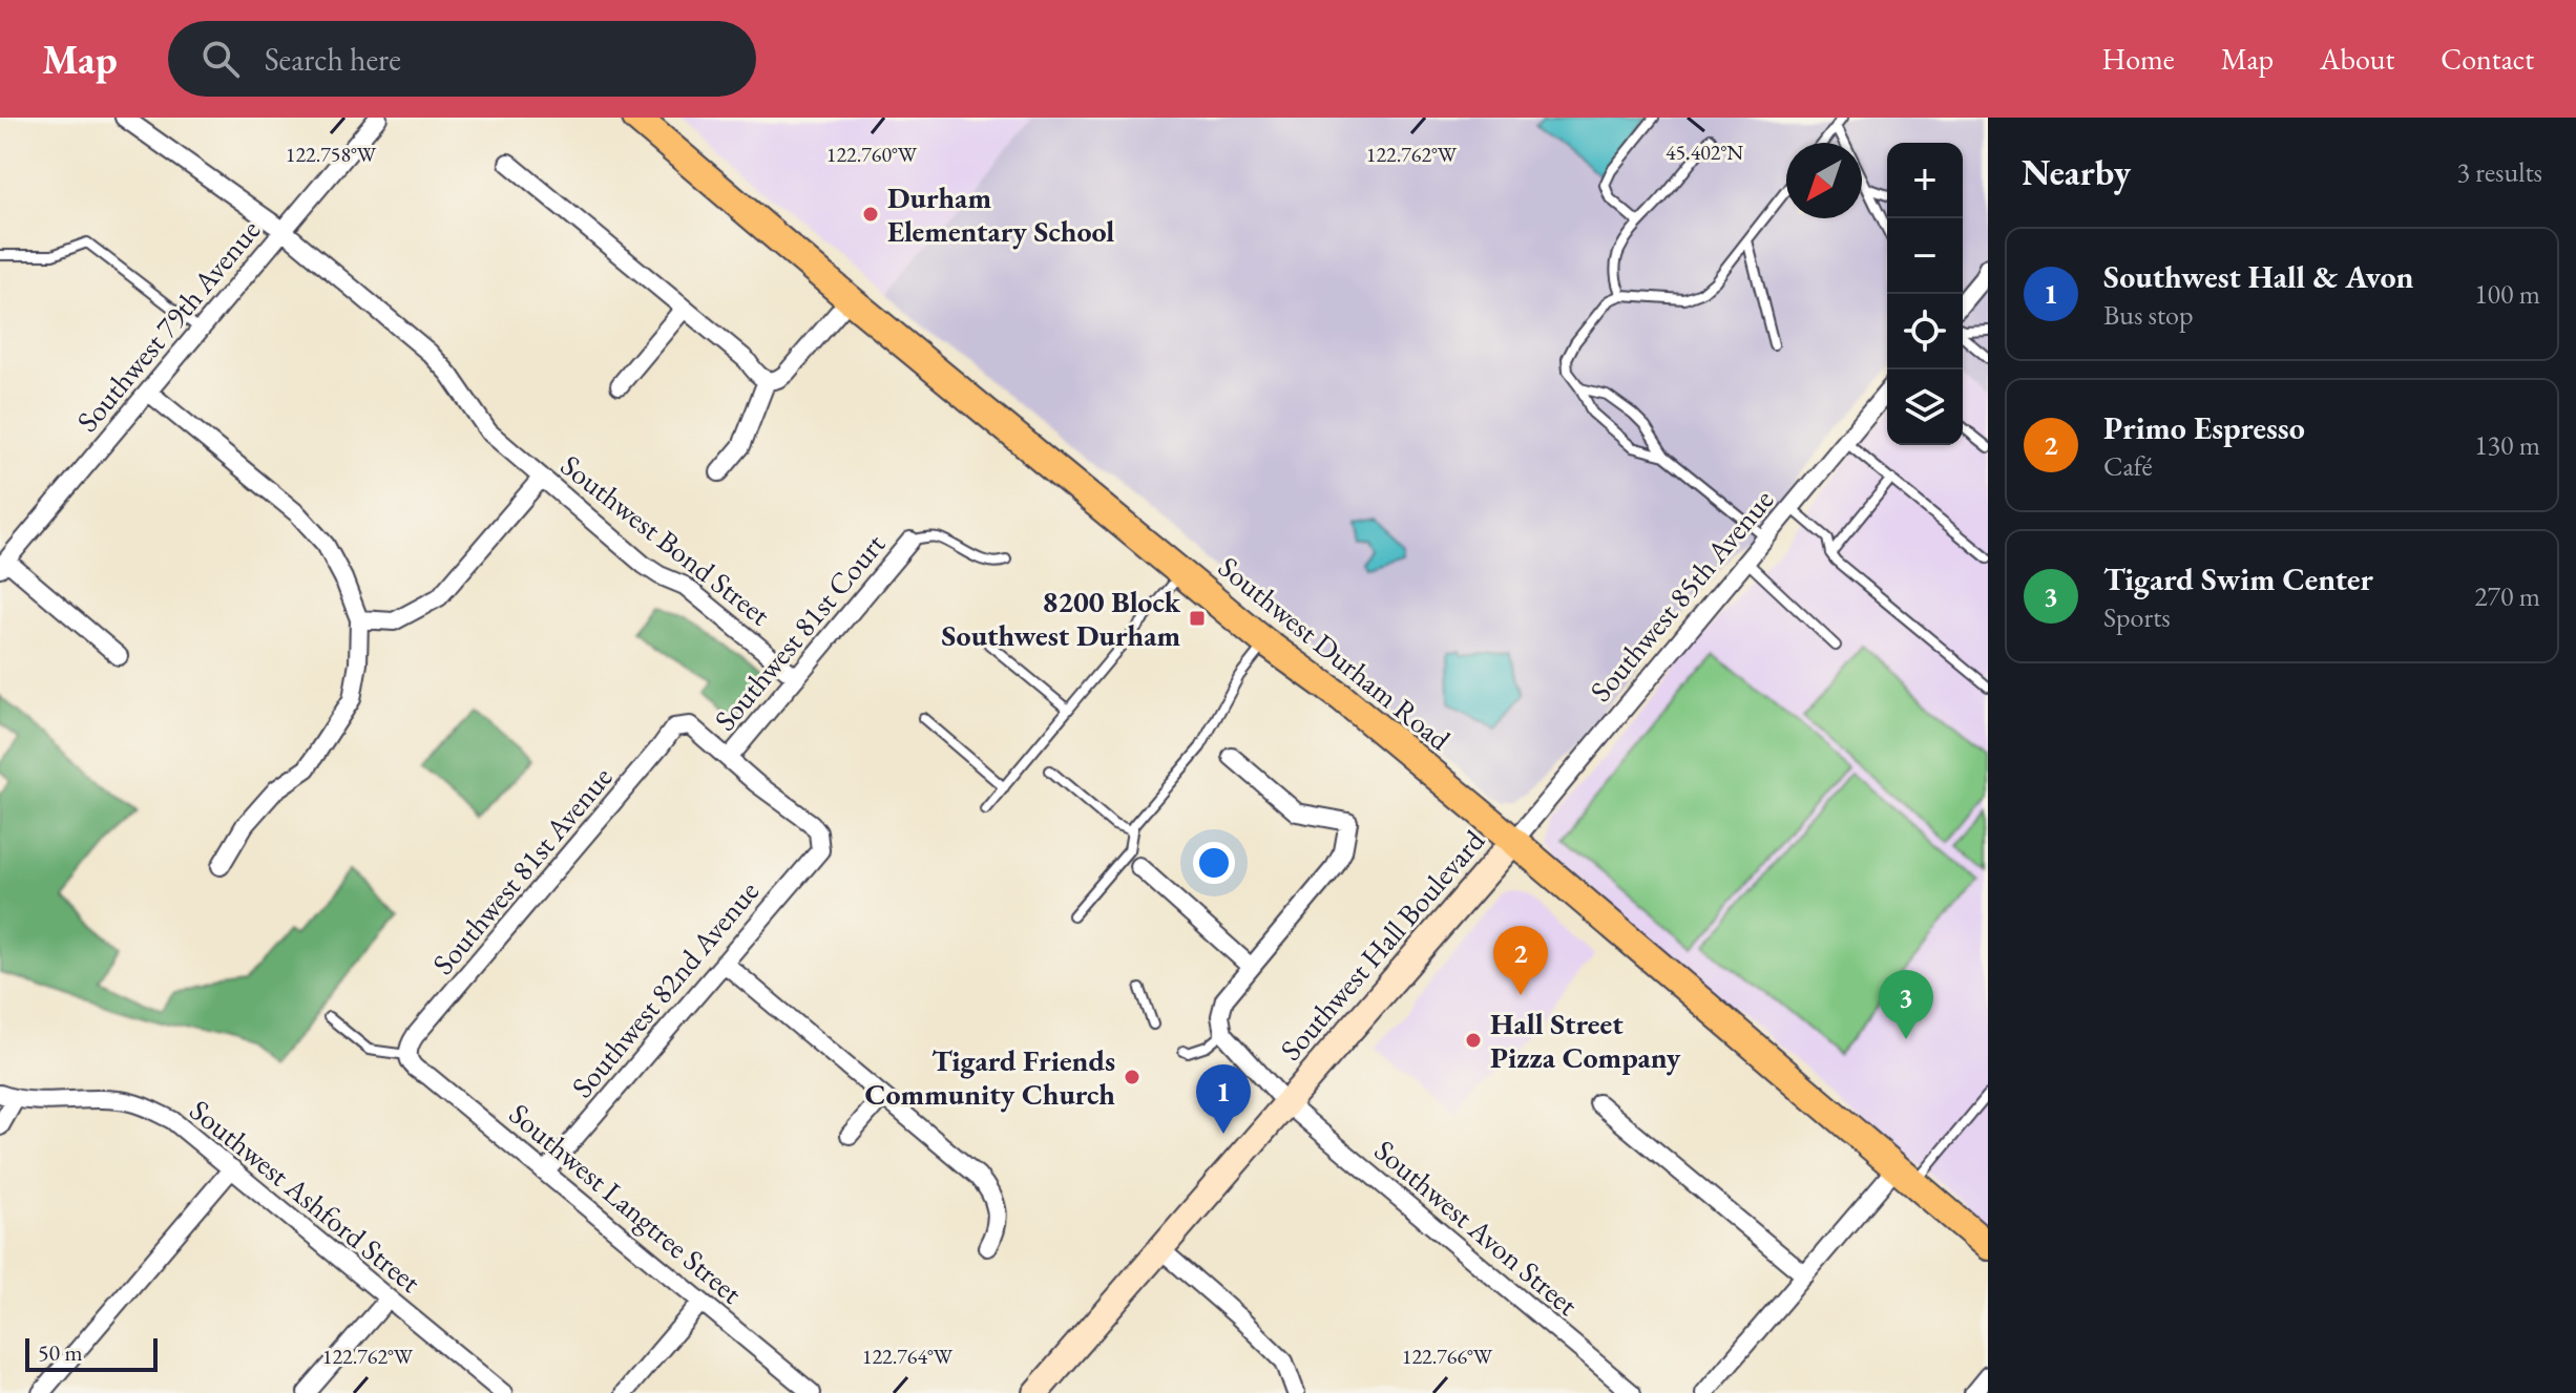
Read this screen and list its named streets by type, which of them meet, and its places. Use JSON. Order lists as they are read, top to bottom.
{
  "streets": {
    "main road": ["Southwest Durham Road", "Southwest Hall Boulevard"],
    "street": [
      "Southwest 79th Avenue",
      "Southwest Bond Street",
      "Southwest 85th Avenue",
      "Southwest 81st Court",
      "Southwest 81st Avenue",
      "Southwest 82nd Avenue",
      "Southwest Ashford Street",
      "Southwest Langtree Street",
      "Southwest Avon Street"
    ]
  },
  "crossings": [
    ["Southwest 79th Avenue", "Southwest Bond Street"],
    ["Southwest Bond Street", "Southwest 81st Court"],
    ["Southwest 85th Avenue", "Southwest Durham Road"],
    ["Southwest 85th Avenue", "Southwest Hall Boulevard"],
    ["Southwest 81st Court", "Southwest 81st Avenue"],
    ["Southwest 81st Court", "Southwest 82nd Avenue"],
    ["Southwest Durham Road", "Southwest Hall Boulevard"],
    ["Southwest 81st Avenue", "Southwest 82nd Avenue"],
    ["Southwest 81st Avenue", "Southwest Langtree Street"],
    ["Southwest Hall Boulevard", "Southwest Avon Street"],
    ["Southwest 82nd Avenue", "Southwest Langtree Street"]
  ],
  "places": {
    "other": ["Durham Elementary School", "Hall Street Pizza Company", "Tigard Friends Community Church"],
    "transit": ["8200 Block Southwest Durham"]
  },
  "scale_bar": "50 m",
  "north": "bottom left",
  "page": {
    "header": "Map",
    "search": "Search here",
    "nav": [
      "Home",
      "Map",
      "About",
      "Contact"
    ],
    "heading": ["Nearby", "3 results"],
    "map_buttons": ["+", "−"],
    "list": [
      {
        "mark": "1",
        "name": "Southwest Hall & Avon",
        "note": "Bus stop",
        "value": "100 m"
      },
      {
        "mark": "2",
        "name": "Primo Espresso",
        "note": "Café",
        "value": "130 m"
      },
      {
        "mark": "3",
        "name": "Tigard Swim Center",
        "note": "Sports",
        "value": "270 m"
      }
    ],
    "pins": ["2", "3", "1"],
    "scale": "50 m"
  },
  "coordinates": [
    "45.402°N",
    "122.758°W",
    "122.760°W",
    "122.762°W",
    "122.764°W",
    "122.766°W"
  ]
}
